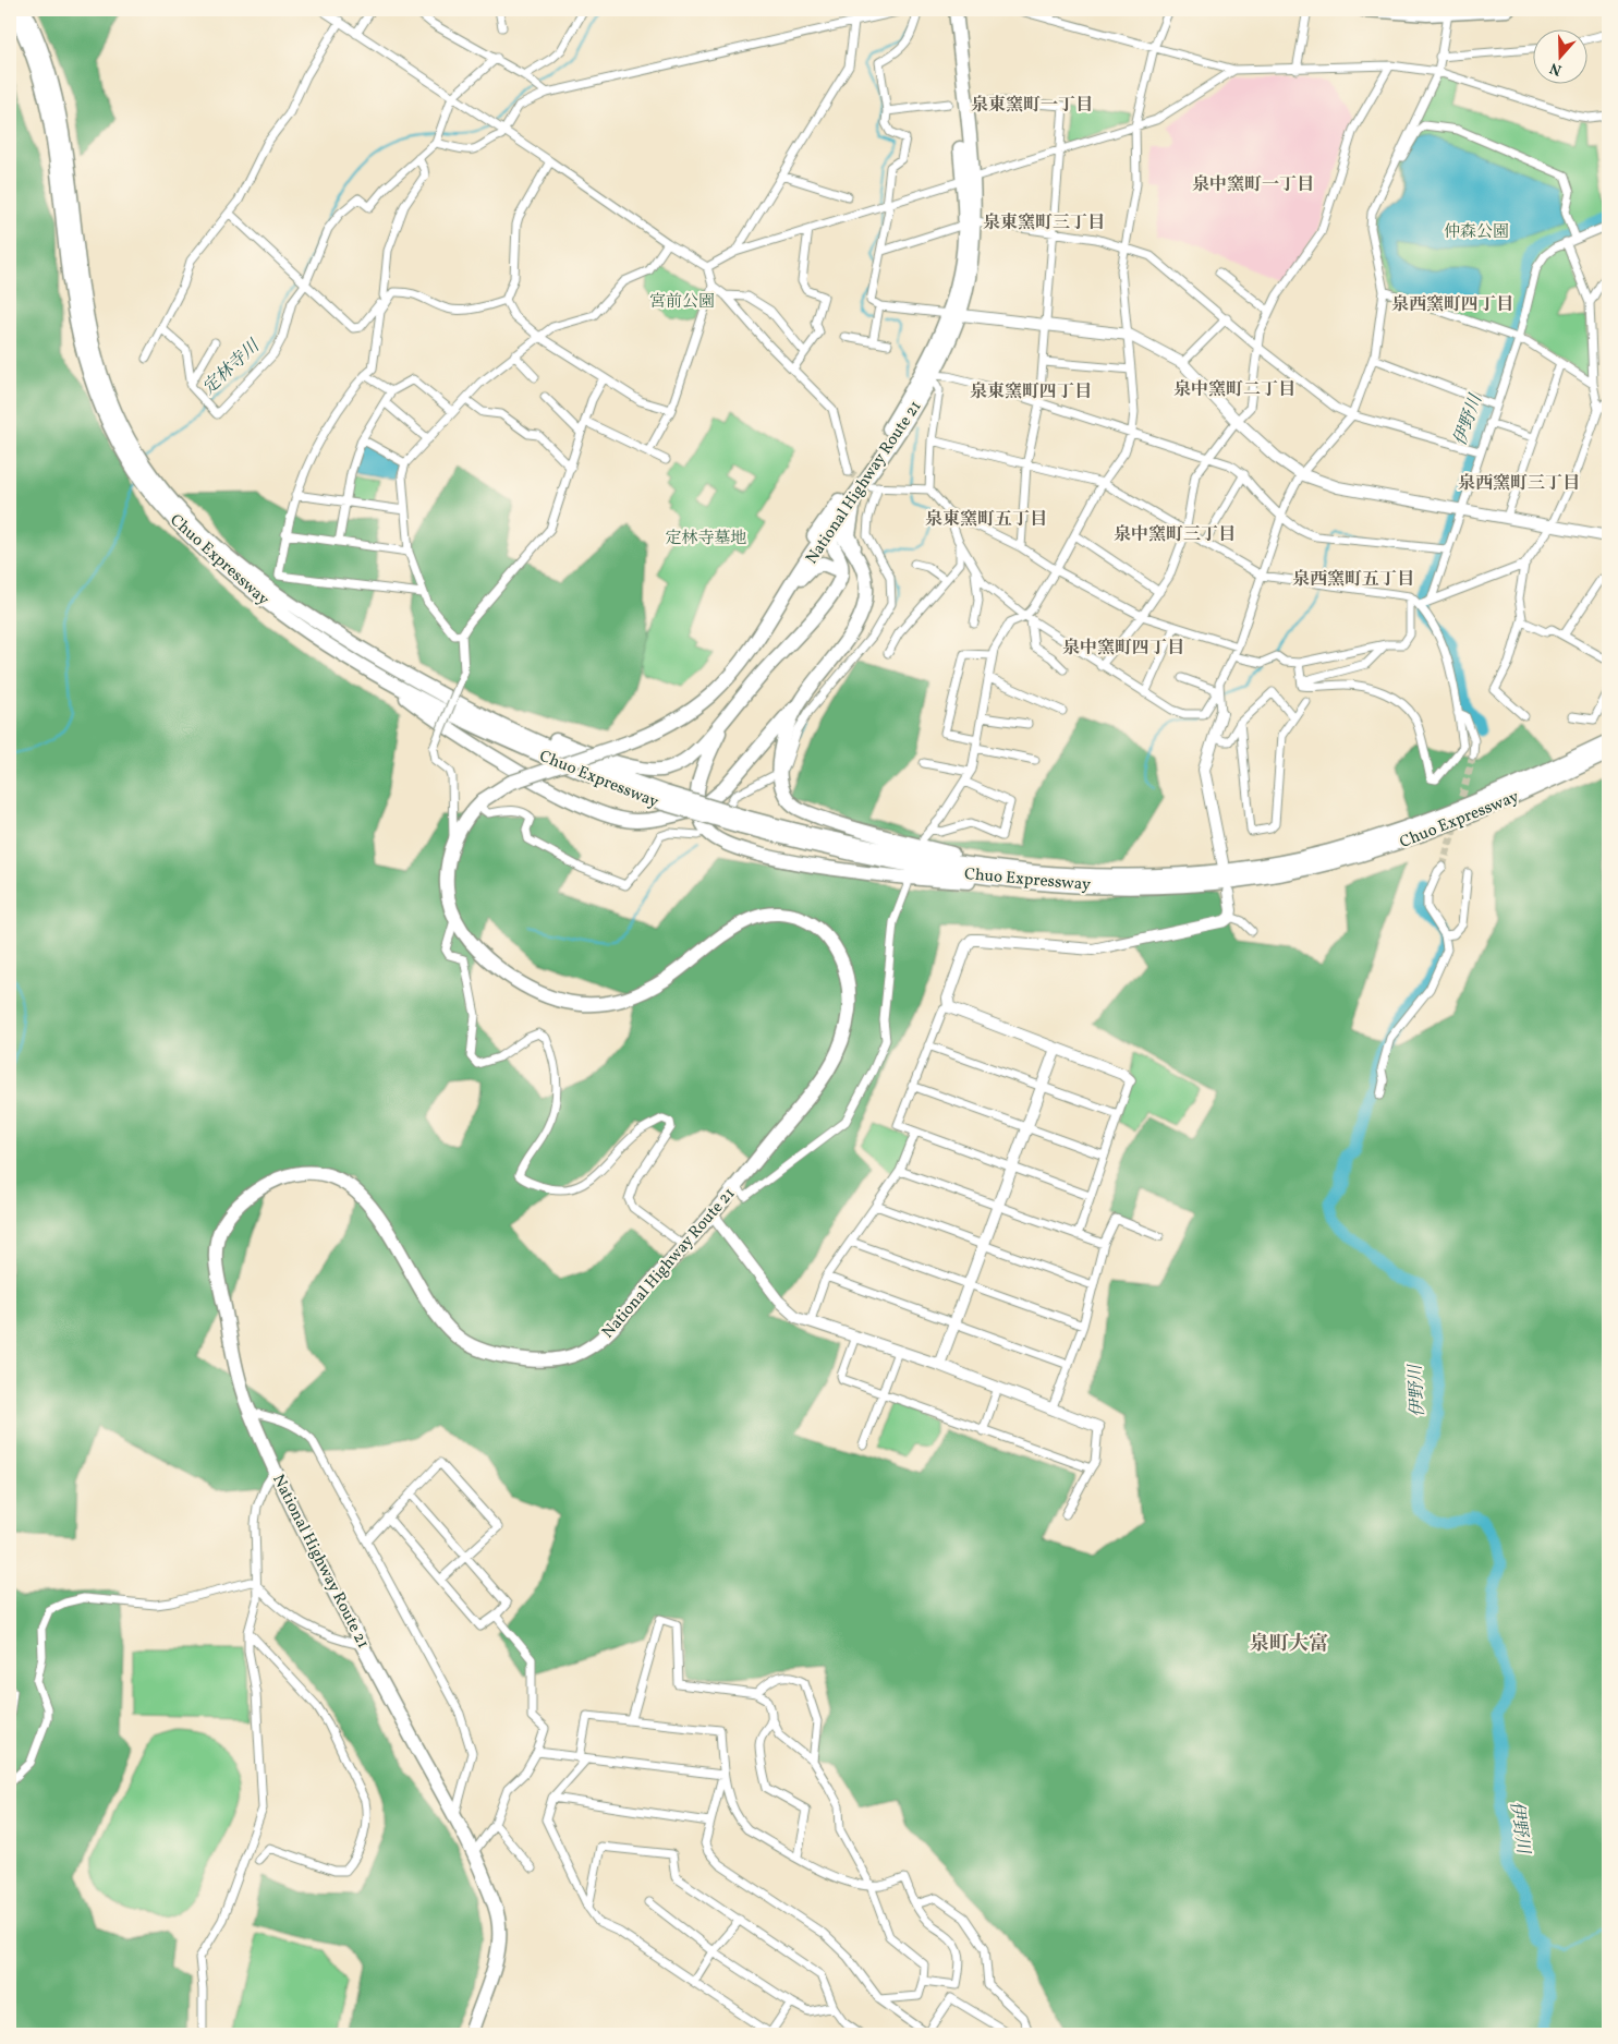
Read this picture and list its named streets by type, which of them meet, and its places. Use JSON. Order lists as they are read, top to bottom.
{
  "streets": {
    "highway": ["National Highway Route 21", "Chuo Expressway"]
  },
  "districts": [
    "泉東窯町一丁目",
    "泉中窯町一丁目",
    "泉東窯町三丁目",
    "泉西窯町四丁目",
    "泉中窯町二丁目",
    "泉東窯町四丁目",
    "泉西窯町三丁目",
    "泉東窯町五丁目",
    "泉中窯町三丁目",
    "泉西窯町五丁目",
    "泉中窯町四丁目",
    "泉町大富"
  ],
  "water": ["定林寺川", "伊野川"],
  "parks": ["仲森公園", "宮前公園", "定林寺墓地"],
  "north": "bottom"
}
